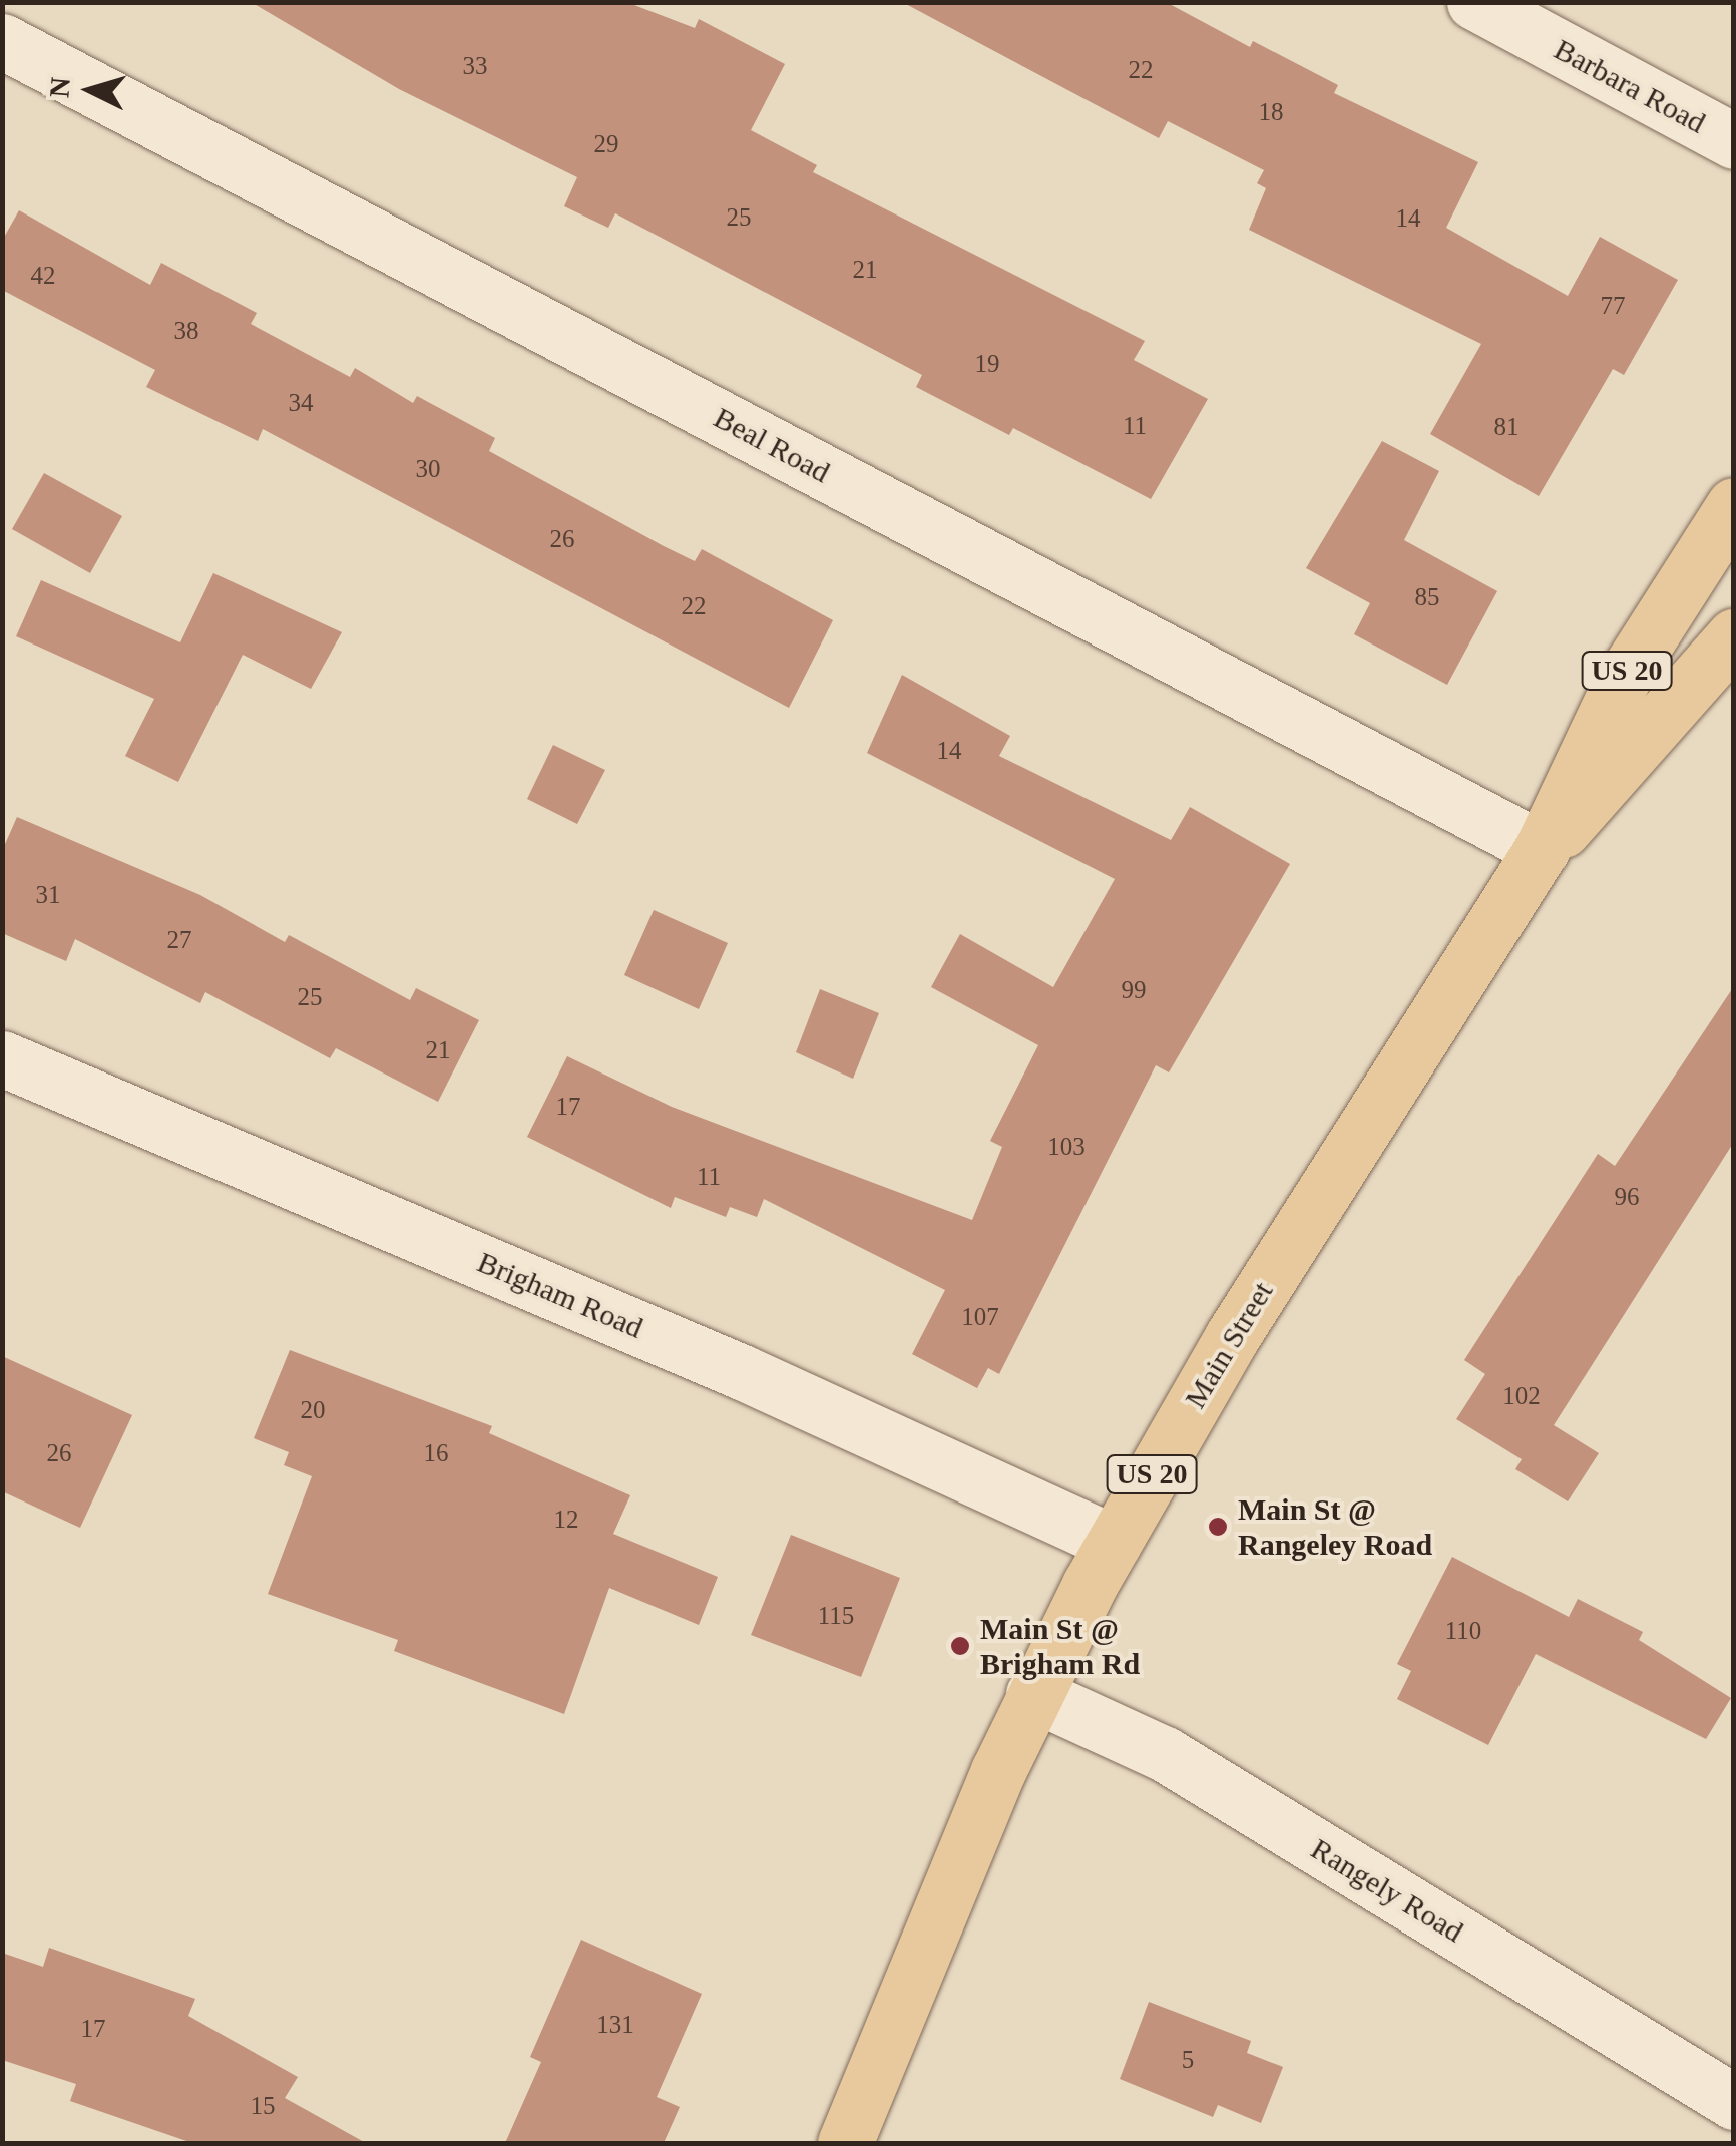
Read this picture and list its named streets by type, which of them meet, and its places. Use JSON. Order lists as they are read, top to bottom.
{
  "streets": {
    "main road": ["US 20", "Main Street"],
    "street": [
      "Barbara Road",
      "Beal Road",
      "Brigham Road",
      "Rangely Road"
    ]
  },
  "crossings": [
    ["Beal Road", "Main Street"],
    ["Brigham Road", "Main Street"],
    ["Main Street", "Rangely Road"]
  ],
  "places": ["Main St @ Rangeley Road", "Main St @ Brigham Rd"],
  "house_numbers": [
    "33",
    "22",
    "18",
    "29",
    "25",
    "14",
    "21",
    "42",
    "77",
    "38",
    "19",
    "34",
    "11",
    "81",
    "30",
    "26",
    "85",
    "22",
    "14",
    "31",
    "27",
    "99",
    "25",
    "21",
    "17",
    "103",
    "11",
    "96",
    "107",
    "102",
    "20",
    "26",
    "16",
    "12",
    "115",
    "110",
    "131",
    "17",
    "5",
    "15"
  ],
  "north": "left"
}
